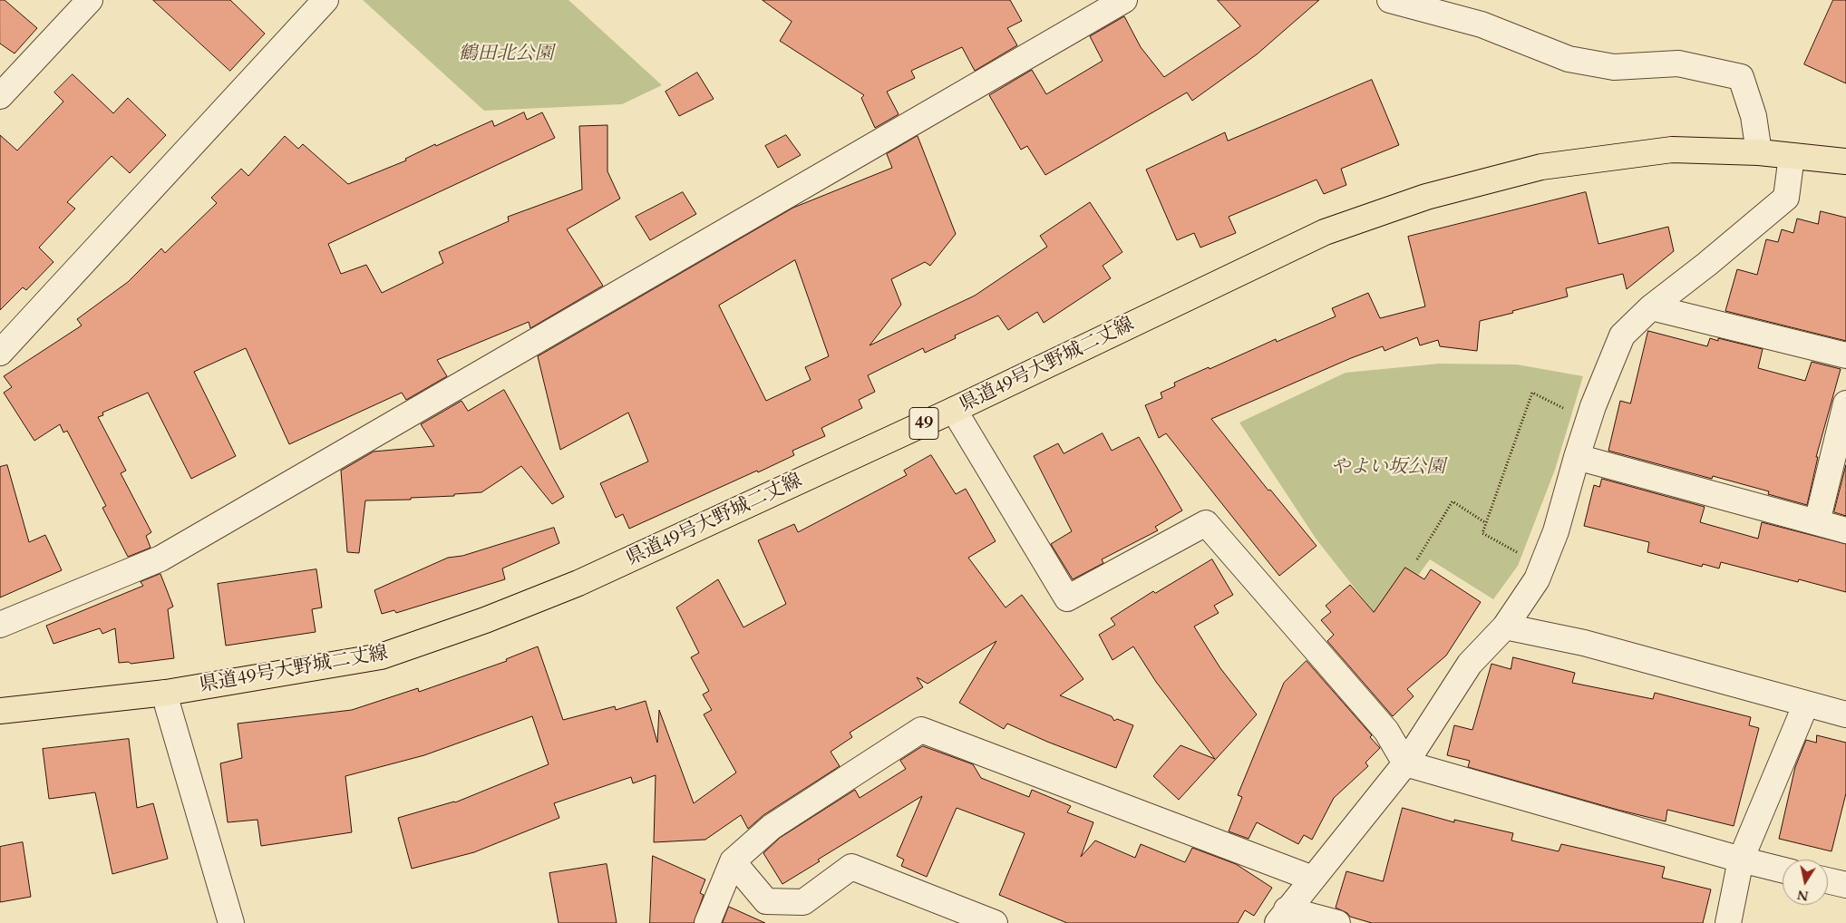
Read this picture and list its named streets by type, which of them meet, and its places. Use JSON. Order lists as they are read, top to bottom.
{
  "streets": {
    "main road": ["県道49号大野城二丈線", "49"]
  },
  "parks": ["鶴田北公園", "やよい坂公園"],
  "north": "bottom"
}
